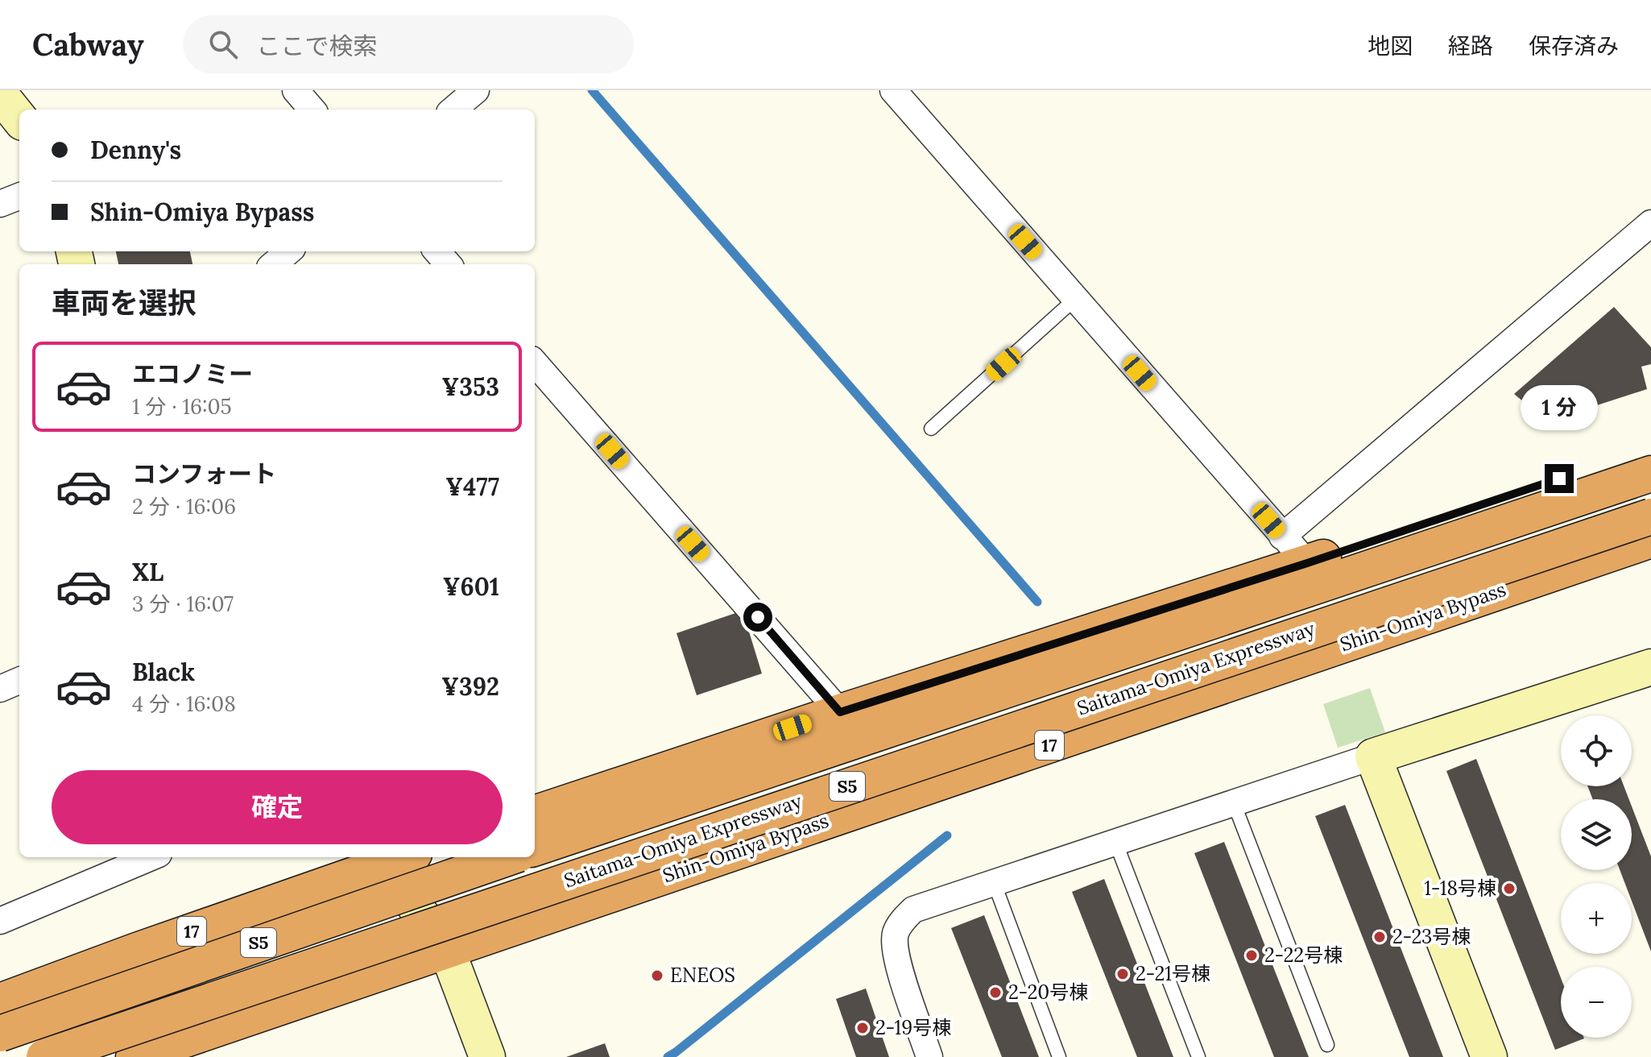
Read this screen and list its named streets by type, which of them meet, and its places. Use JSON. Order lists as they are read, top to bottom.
{
  "streets": {
    "highway": [
      "Shin-Omiya Bypass",
      "Saitama-Omiya Expressway",
      "17",
      "S5"
    ]
  },
  "places": [
    "1-18号棟",
    "2-23号棟",
    "2-22号棟",
    "2-21号棟",
    "ENEOS",
    "2-20号棟",
    "2-19号棟"
  ],
  "page": {
    "header": "Cabway",
    "search": "ここで検索",
    "nav": ["地図", "経路", "保存済み"],
    "banner": ["Denny's", "Shin-Omiya Bypass"],
    "heading": "車両を選択",
    "list": [
      {
        "name": "エコノミー",
        "note": "1 分 · 16:05",
        "value": "¥353"
      },
      {
        "name": "コンフォート",
        "note": "2 分 · 16:06",
        "value": "¥477"
      },
      {
        "name": "XL",
        "note": "3 分 · 16:07",
        "value": "¥601"
      },
      {
        "name": "Black",
        "note": "4 分 · 16:08",
        "value": "¥392"
      }
    ],
    "bubble": "1 分",
    "map_buttons": ["+", "−"],
    "buttons": "確定"
  }
}
